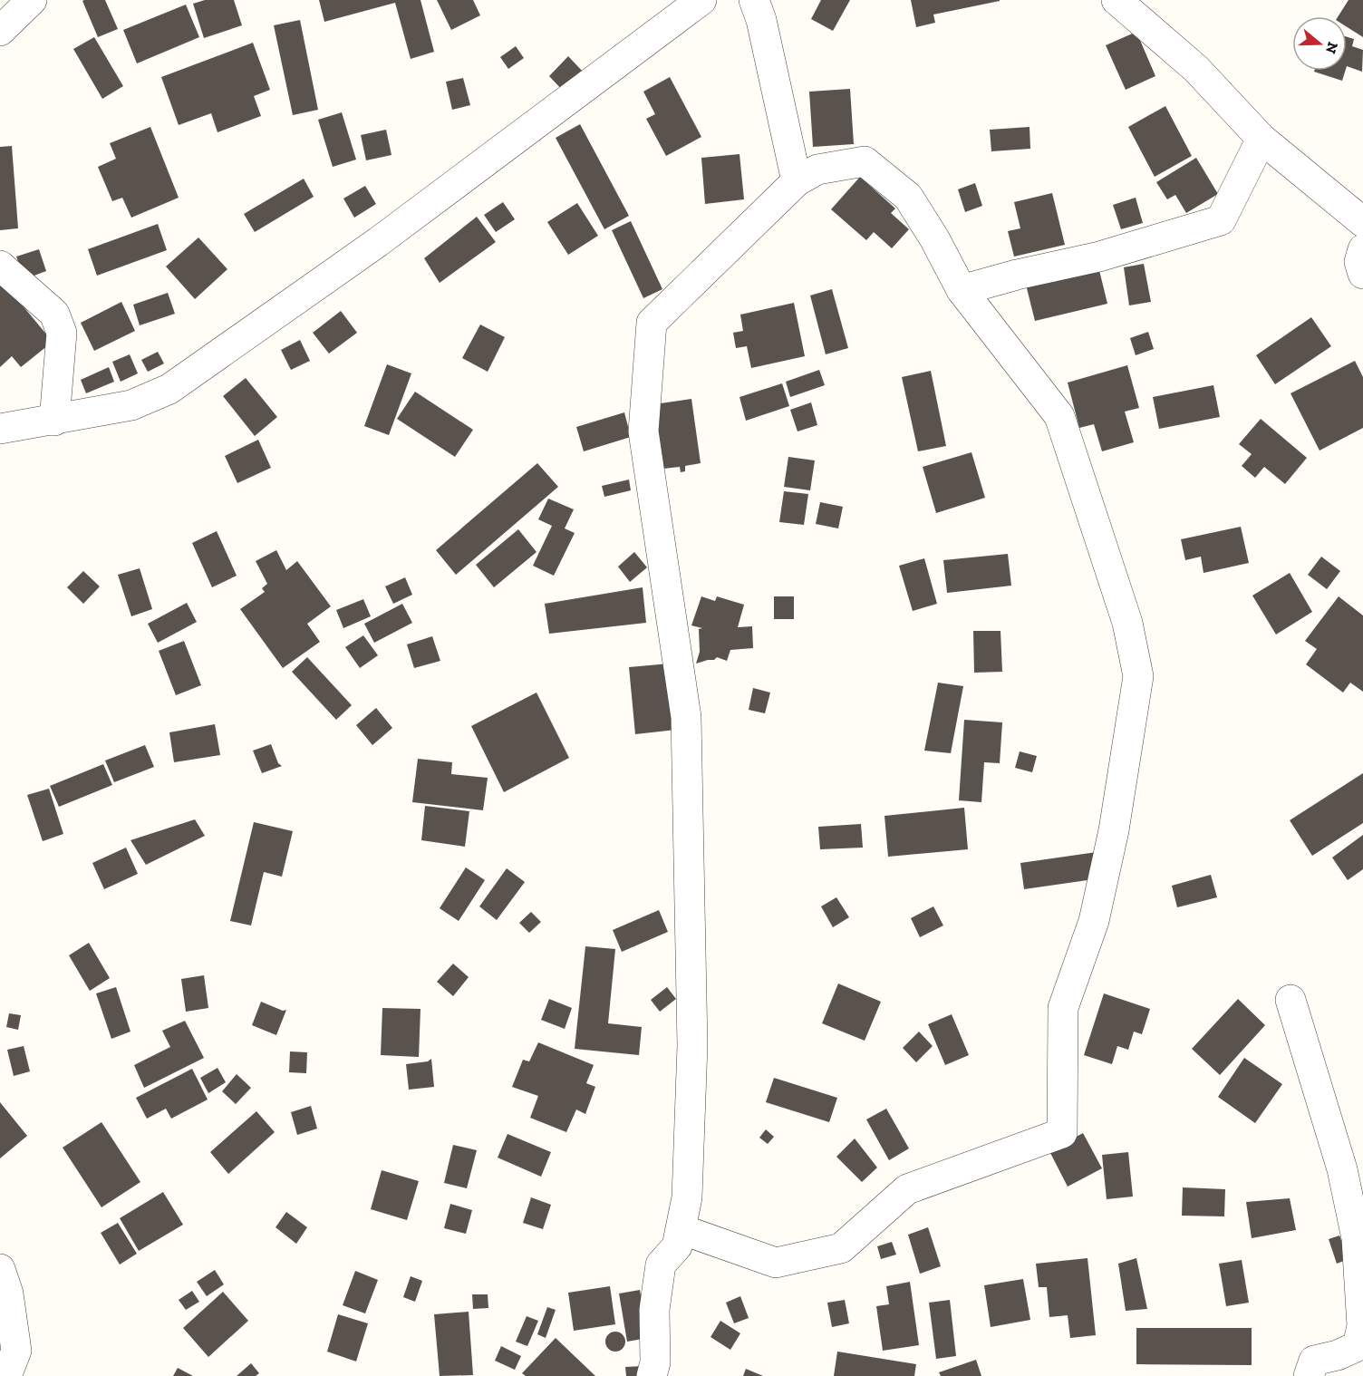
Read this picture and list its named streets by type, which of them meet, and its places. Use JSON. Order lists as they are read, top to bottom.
{
  "north": "right"
}
